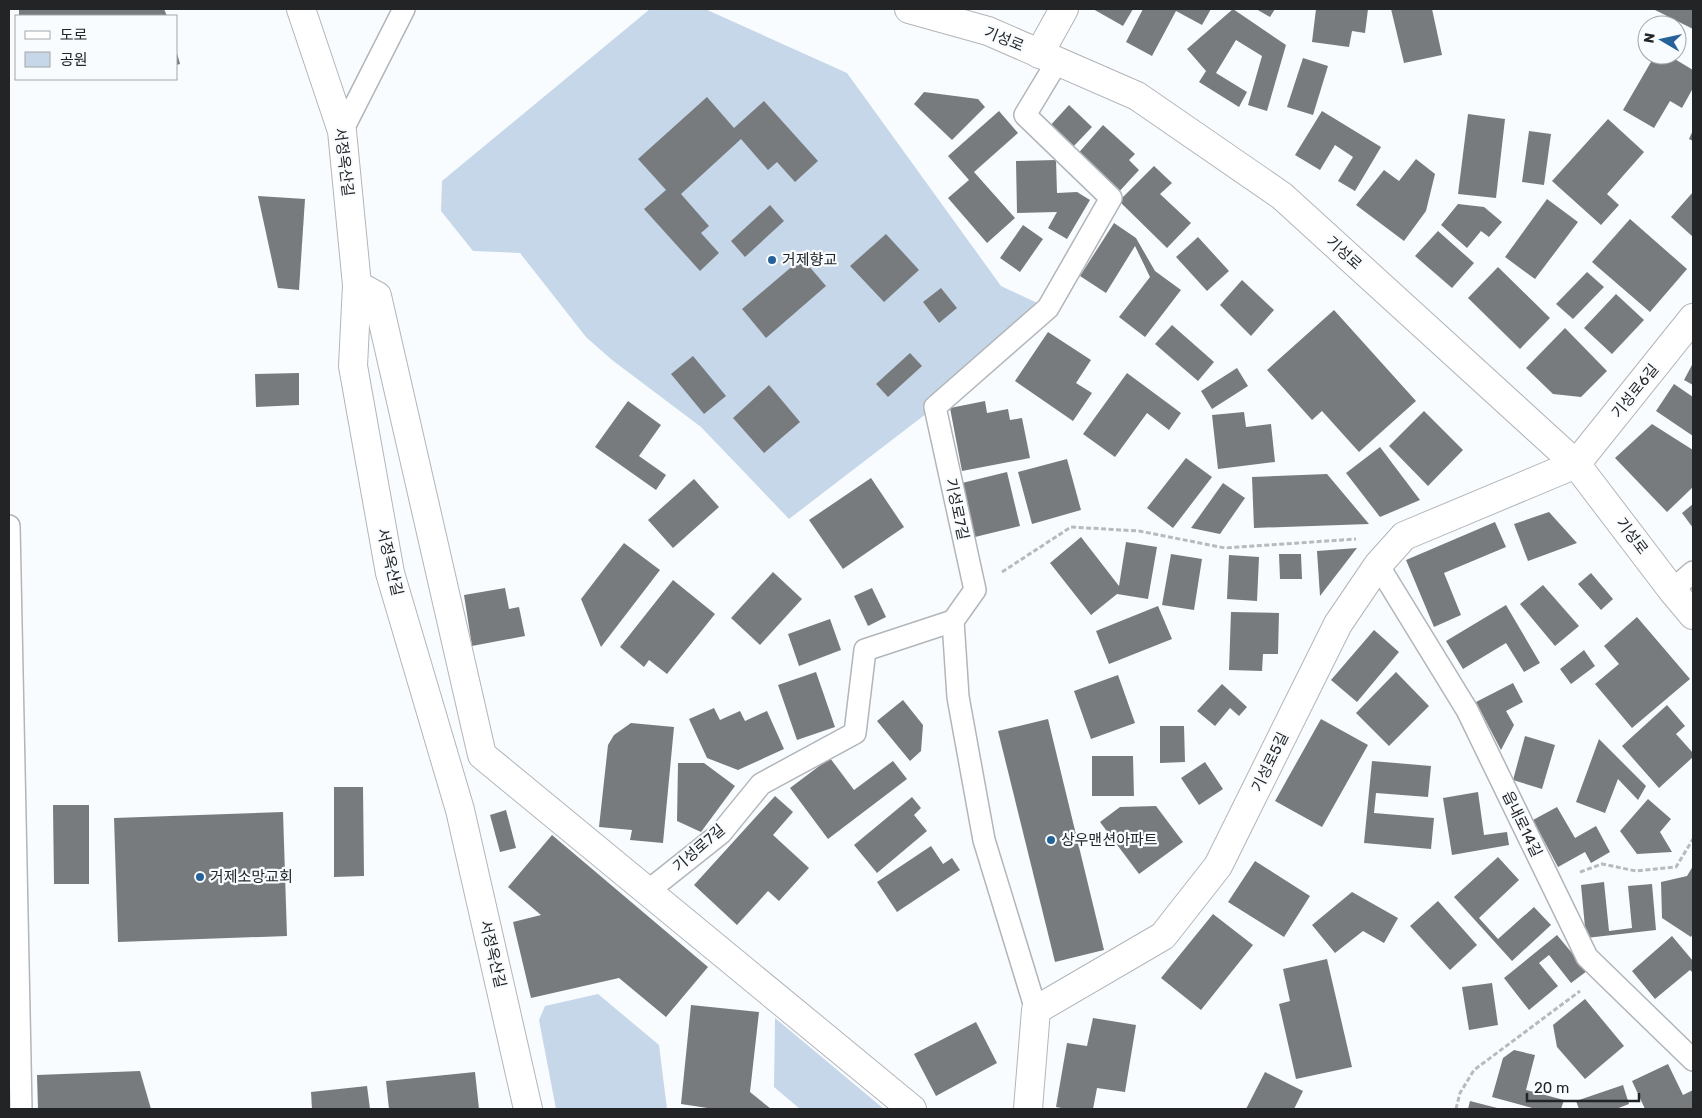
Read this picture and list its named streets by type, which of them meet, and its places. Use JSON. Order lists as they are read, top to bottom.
{
  "streets": {
    "street": [
      "기성로",
      "서정옥산길",
      "기성로6길",
      "기성로5길"
    ],
    "lane": ["기성로7길", "읍내로14길"]
  },
  "crossings": [
    ["기성로", "기성로6길"],
    ["기성로", "기성로7길"],
    ["기성로", "기성로5길"],
    ["기성로6길", "기성로5길"],
    ["기성로5길", "읍내로14길"]
  ],
  "places": ["거제향교", "상우맨션아파트", "거제소망교회"],
  "legend": ["도로", "공원"],
  "scale_bar": "20 m",
  "north": "left"
}
